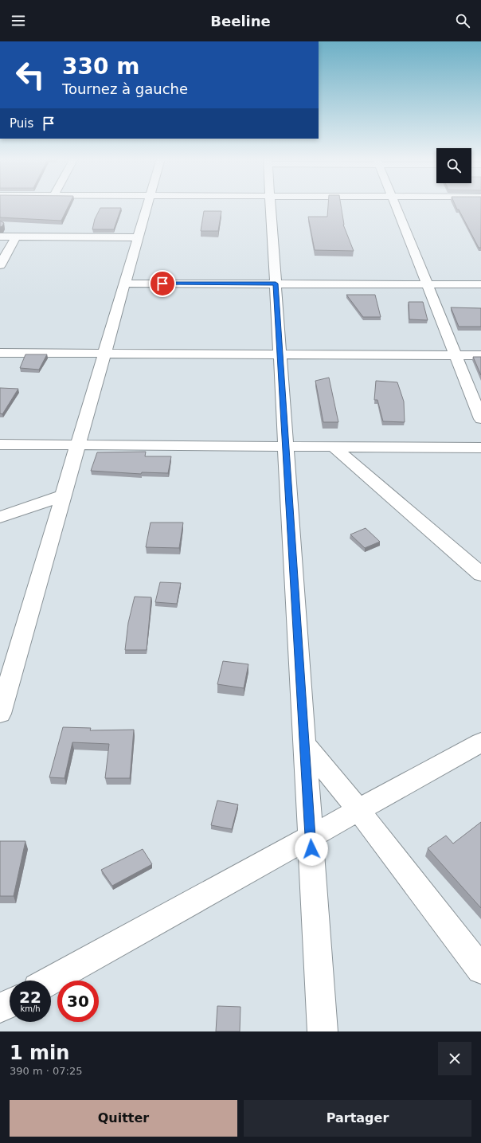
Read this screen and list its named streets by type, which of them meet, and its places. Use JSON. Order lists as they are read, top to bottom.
{
  "page": {
    "header": "Beeline",
    "turn": ["330 m", "Tournez à gauche"],
    "then": "Puis",
    "speed": "22 km/h",
    "limit": "30",
    "heading": ["1 min", "390 m · 07:25"],
    "buttons": ["Quitter", "Partager"]
  }
}
